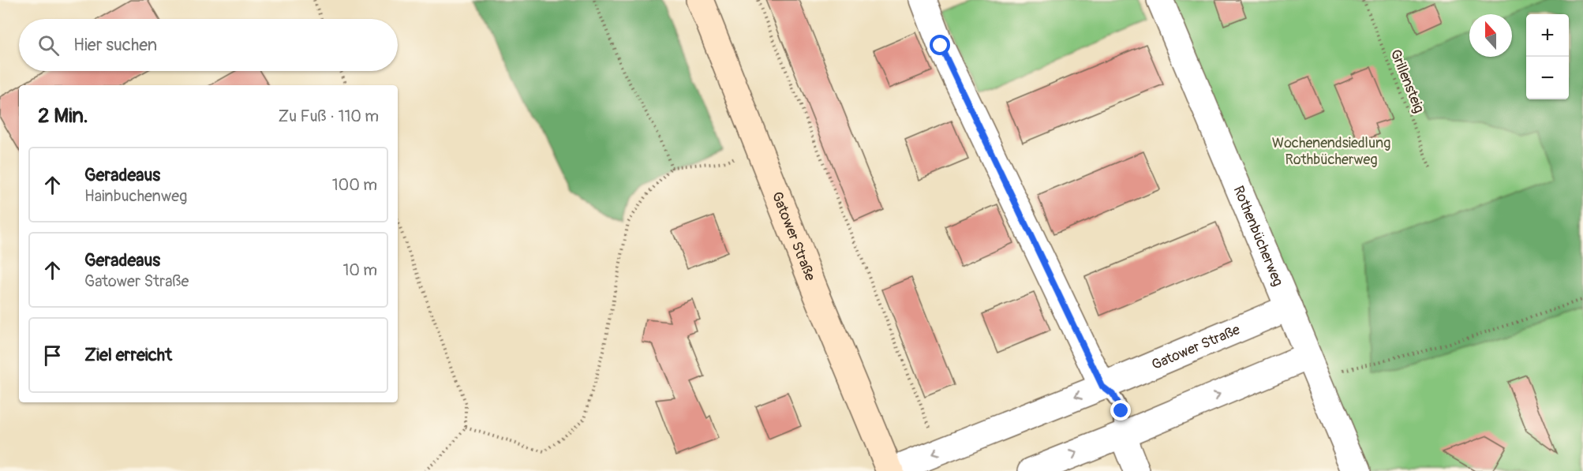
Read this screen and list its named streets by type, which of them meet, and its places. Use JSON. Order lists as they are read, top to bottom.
{
  "streets": {
    "main road": ["Gatower Straße"],
    "street": ["Rothenbücherweg"],
    "path": ["Grillensteig"]
  },
  "crossings": [
    ["Rothenbücherweg", "Gatower Straße"]
  ],
  "parks": ["Wochenendsiedlung Rothbücherweg"],
  "north": "top",
  "page": {
    "map_buttons": ["+", "−"],
    "search": "Hier suchen",
    "heading": ["2 Min.", "Zu Fuß · 110 m"],
    "list": [
      ["Geradeaus", "Hainbuchenweg", "100 m"],
      ["Geradeaus", "Gatower Straße", "10 m"],
      "Ziel erreicht"
    ]
  }
}
